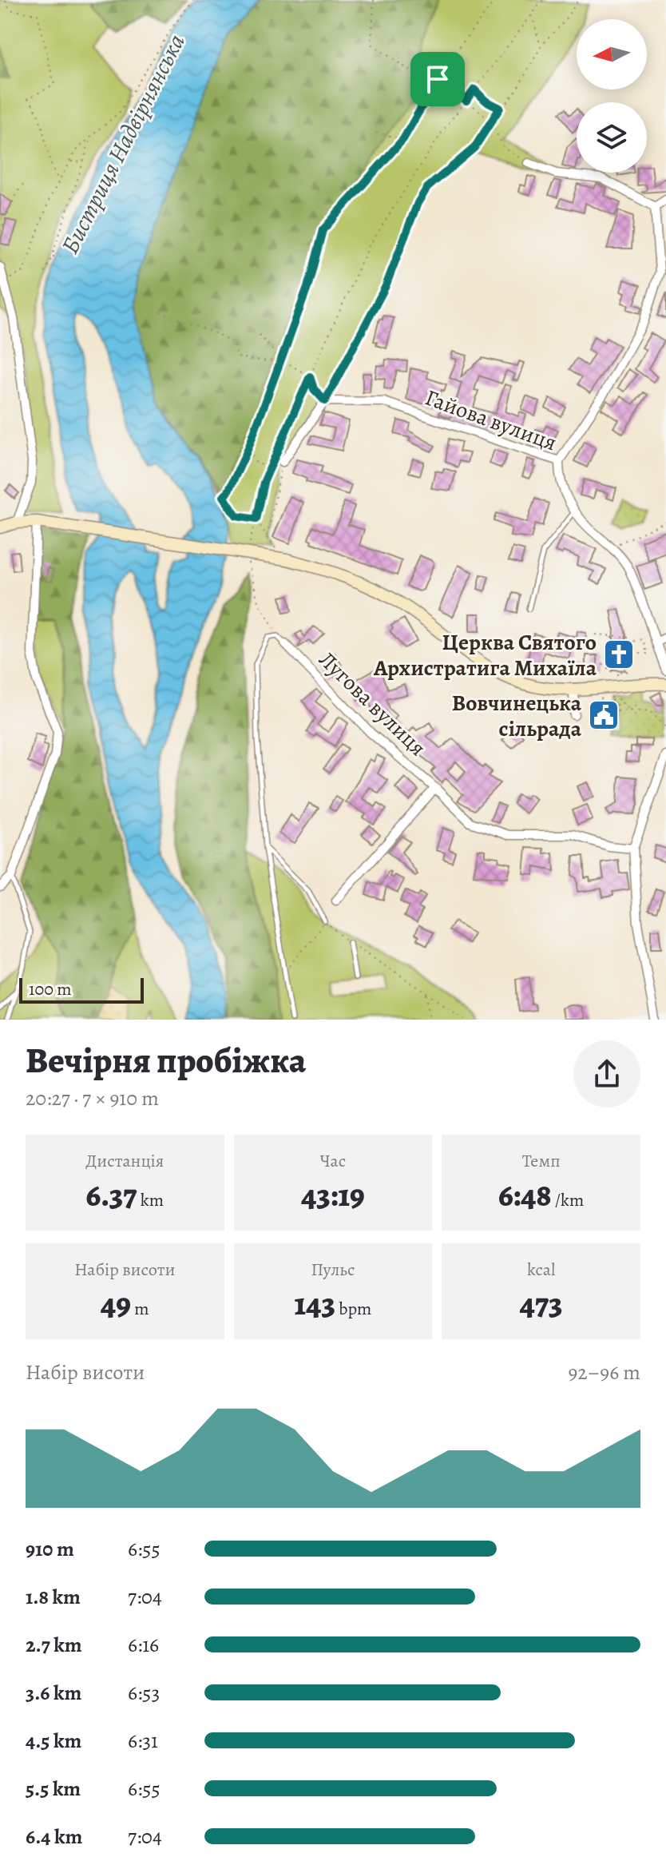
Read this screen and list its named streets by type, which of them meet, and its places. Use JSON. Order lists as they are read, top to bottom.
{
  "streets": {
    "street": ["Гайова вулиця", "Лугова вулиця"]
  },
  "water": ["Бистриця Надвірнянська"],
  "places": {
    "church": ["Церква Святого Архистратига Михаїла"],
    "public building": ["Вовчинецька сільрада"]
  },
  "scale_bar": "100 m",
  "north": "left",
  "page": {
    "scale": "100 m",
    "heading": ["Вечірня пробіжка", "20:27 · 7 × 910 m"],
    "stats": [
      ["Дистанція", "6.37 km"],
      ["Час", "43:19"],
      ["Темп", "6:48 /km"],
      ["Набір висоти", "49 m"],
      ["Пульс", "143 bpm"],
      ["kcal", "473"]
    ],
    "chart": ["Набір висоти", "92–96 m"],
    "list": [
      {
        "name": "910 m",
        "note": "6:55"
      },
      {
        "name": "1.8 km",
        "note": "7:04"
      },
      {
        "name": "2.7 km",
        "note": "6:16"
      },
      {
        "name": "3.6 km",
        "note": "6:53"
      },
      {
        "name": "4.5 km",
        "note": "6:31"
      },
      {
        "name": "5.5 km",
        "note": "6:55"
      },
      {
        "name": "6.4 km",
        "note": "7:04"
      }
    ]
  }
}
